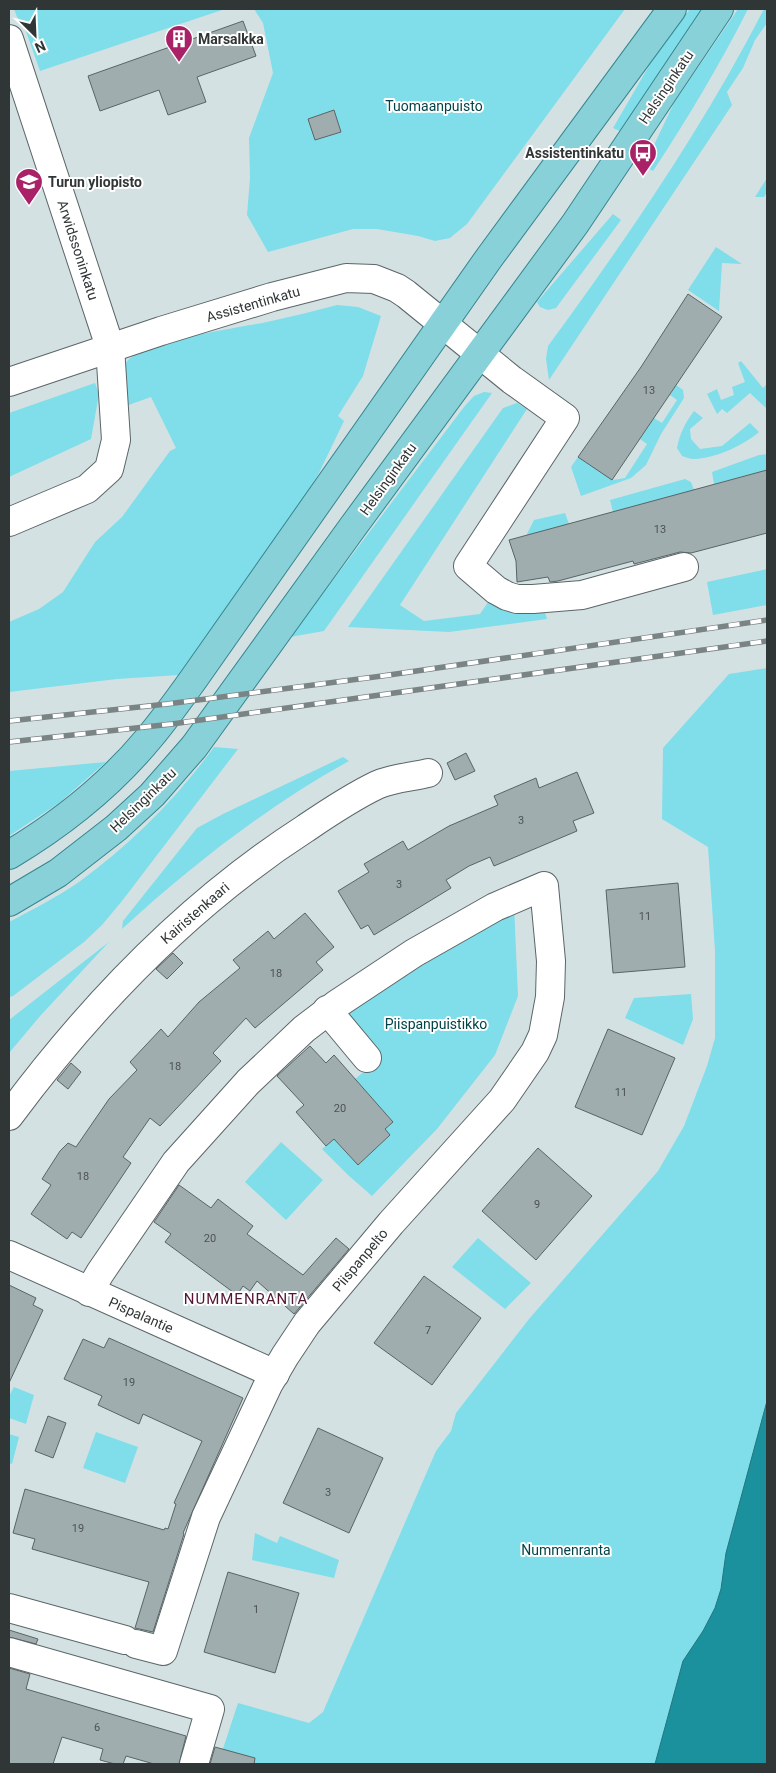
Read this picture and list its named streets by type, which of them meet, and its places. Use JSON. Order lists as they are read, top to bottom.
{
  "streets": {
    "main road": ["Helsinginkatu"],
    "street": [
      "Arwidssoninkatu",
      "Assistentinkatu",
      "Kairistenkaari",
      "Piispanpelto",
      "Pispalantie"
    ]
  },
  "crossings": [
    ["Helsinginkatu", "Assistentinkatu"],
    ["Arwidssoninkatu", "Assistentinkatu"],
    ["Piispanpelto", "Pispalantie"]
  ],
  "districts": ["NUMMENRANTA"],
  "parks": ["Tuomaanpuisto", "Piispanpuistikko", "Nummenranta"],
  "places": {
    "building": ["Marsalkka"],
    "bus stop": ["Assistentinkatu"],
    "school or university": ["Turun yliopisto"]
  },
  "house_numbers": [
    "13",
    "13",
    "3",
    "3",
    "11",
    "18",
    "18",
    "11",
    "20",
    "18",
    "9",
    "20",
    "7",
    "19",
    "3",
    "19",
    "1",
    "6"
  ],
  "north": "bottom right"
}
